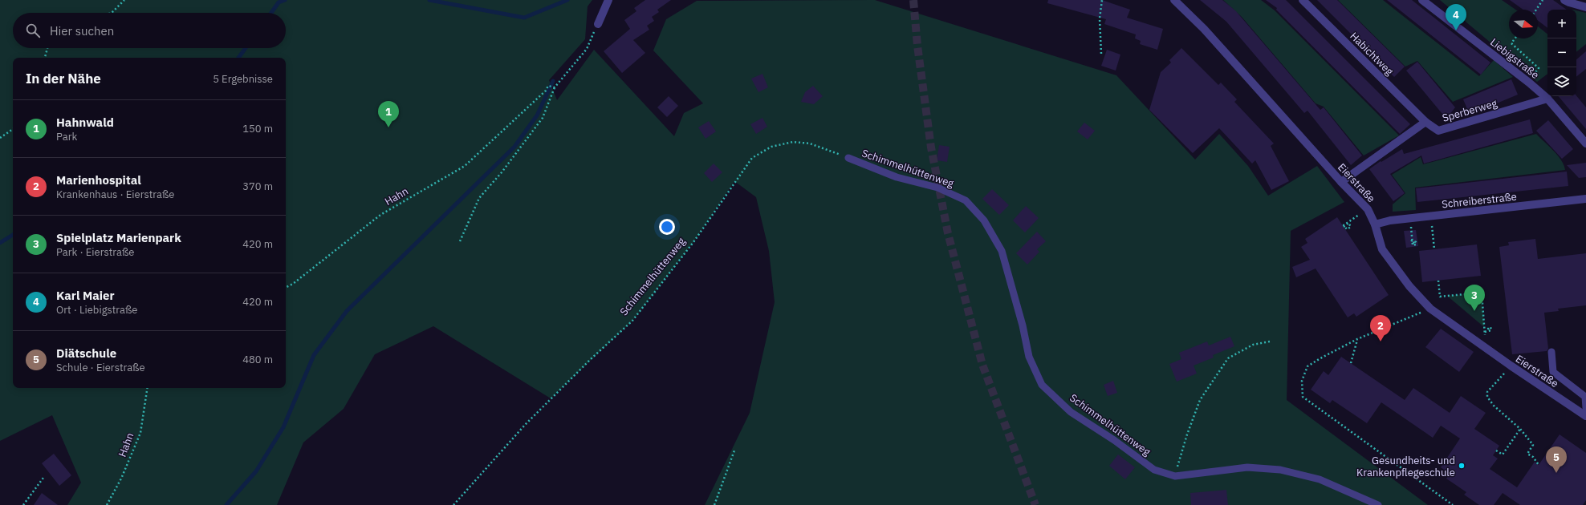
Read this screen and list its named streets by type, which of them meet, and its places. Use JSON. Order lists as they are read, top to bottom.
{
  "streets": {
    "street": [
      "Habichtweg",
      "Liebigstraße",
      "Sperberweg",
      "Eierstraße",
      "Schreiberstraße"
    ],
    "lane": ["Schimmelhüttenweg"],
    "path": ["Hahn"]
  },
  "crossings": [
    ["Habichtweg", "Sperberweg"],
    ["Liebigstraße", "Sperberweg"],
    ["Eierstraße", "Schreiberstraße"]
  ],
  "places": ["Gesundheits- und Krankenpflegeschule"],
  "north": "right",
  "page": {
    "pins": [
      "4",
      "1",
      "3",
      "2",
      "5"
    ],
    "map_buttons": ["+", "−"],
    "search": "Hier suchen",
    "heading": ["In der Nähe", "5 Ergebnisse"],
    "list": [
      {
        "mark": "1",
        "name": "Hahnwald",
        "note": "Park",
        "value": "150 m"
      },
      {
        "mark": "2",
        "name": "Marienhospital",
        "note": "Krankenhaus · Eierstraße",
        "value": "370 m"
      },
      {
        "mark": "3",
        "name": "Spielplatz Marienpark",
        "note": "Park · Eierstraße",
        "value": "420 m"
      },
      {
        "mark": "4",
        "name": "Karl Maier",
        "note": "Ort · Liebigstraße",
        "value": "420 m"
      },
      {
        "mark": "5",
        "name": "Diätschule",
        "note": "Schule · Eierstraße",
        "value": "480 m"
      }
    ]
  }
}
